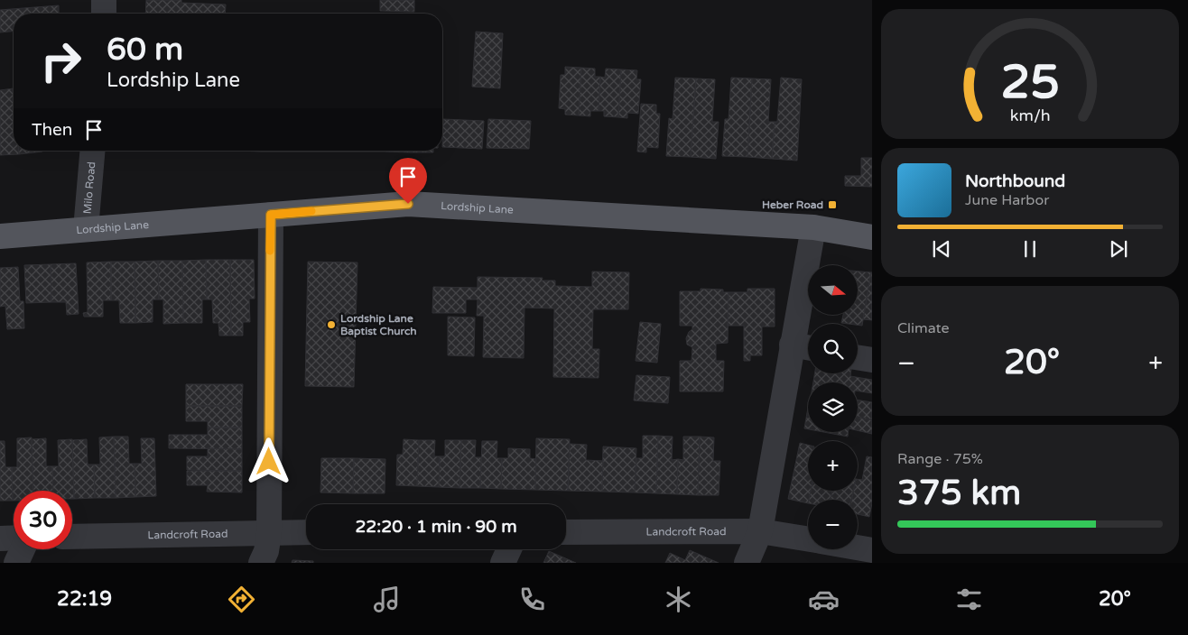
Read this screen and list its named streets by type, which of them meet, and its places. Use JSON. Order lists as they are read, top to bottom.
{
  "streets": {
    "main road": ["Lordship Lane"],
    "street": ["Milo Road", "Landcroft Road"]
  },
  "crossings": [
    ["Milo Road", "Lordship Lane"]
  ],
  "places": {
    "transit": ["Heber Road"],
    "other": ["Lordship Lane Baptist Church"]
  },
  "north": "right",
  "page": {
    "turn": ["60 m", "Lordship Lane"],
    "then": "Then",
    "song": ["Northbound", "June Harbor"],
    "map_buttons": ["+", "−"],
    "tile": [
      "Climate",
      ["Range · 75%", "375 km"]
    ],
    "heat": ["−", "20°", "+"],
    "limit": "30",
    "trip": "22:20 · 1 min · 90 m",
    "tabs": ["22:19", "20°"],
    "gauge": ["25", "km/h"]
  }
}
